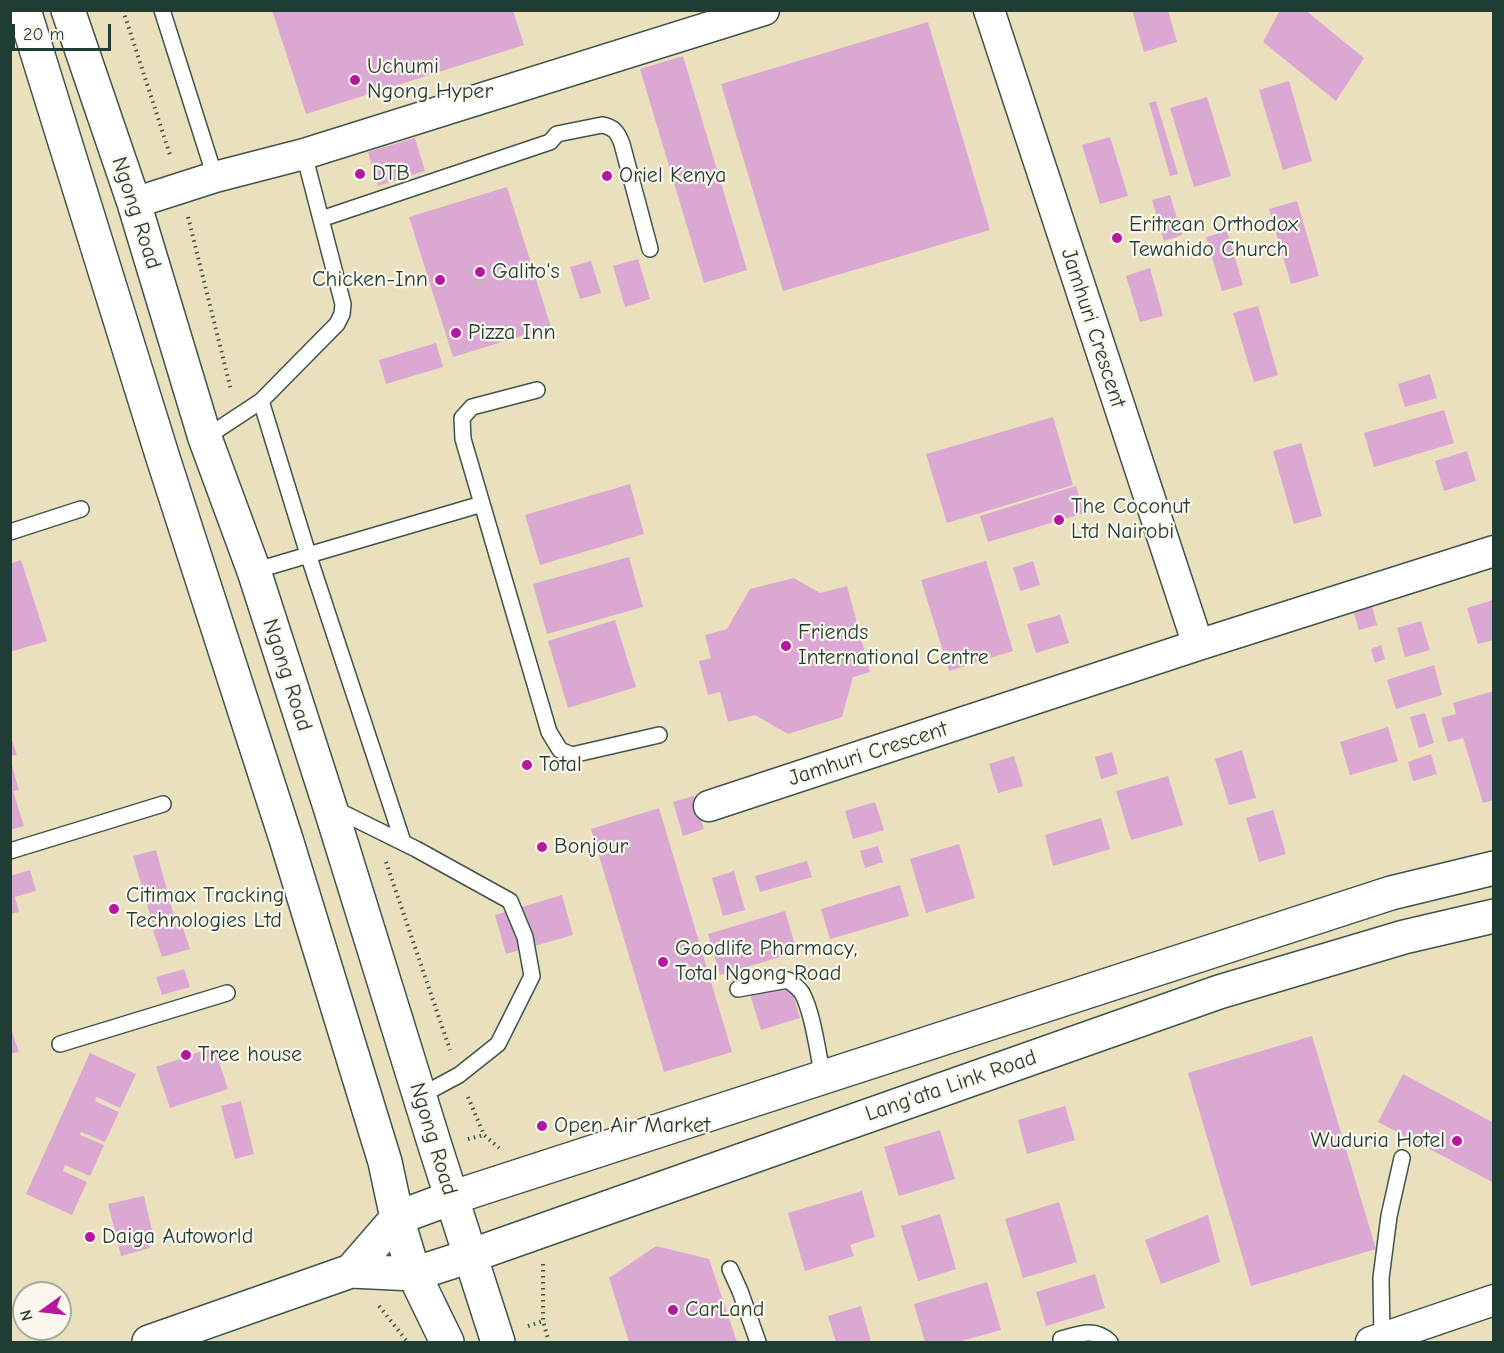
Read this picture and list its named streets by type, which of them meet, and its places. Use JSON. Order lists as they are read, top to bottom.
{
  "streets": {
    "main road": ["Ngong Road", "Lang'ata Link Road"],
    "street": ["Jamhuri Crescent"]
  },
  "crossings": [
    ["Ngong Road", "Lang'ata Link Road"]
  ],
  "places": [
    "Uchumi Ngong Hyper",
    "DTB",
    "Oriel Kenya",
    "Eritrean Orthodox Tewahido Church",
    "Galito's",
    "Chicken-Inn",
    "Pizza Inn",
    "The Coconut Ltd Nairobi",
    "Friends International Centre",
    "Total",
    "Bonjour",
    "Citimax Tracking Technologies Ltd",
    "Goodlife Pharmacy, Total Ngong Road",
    "Tree house",
    "Open Air Market",
    "Wuduria Hotel",
    "Daiga Autoworld",
    "CarLand"
  ],
  "scale_bar": "20 m",
  "north": "left"
}
